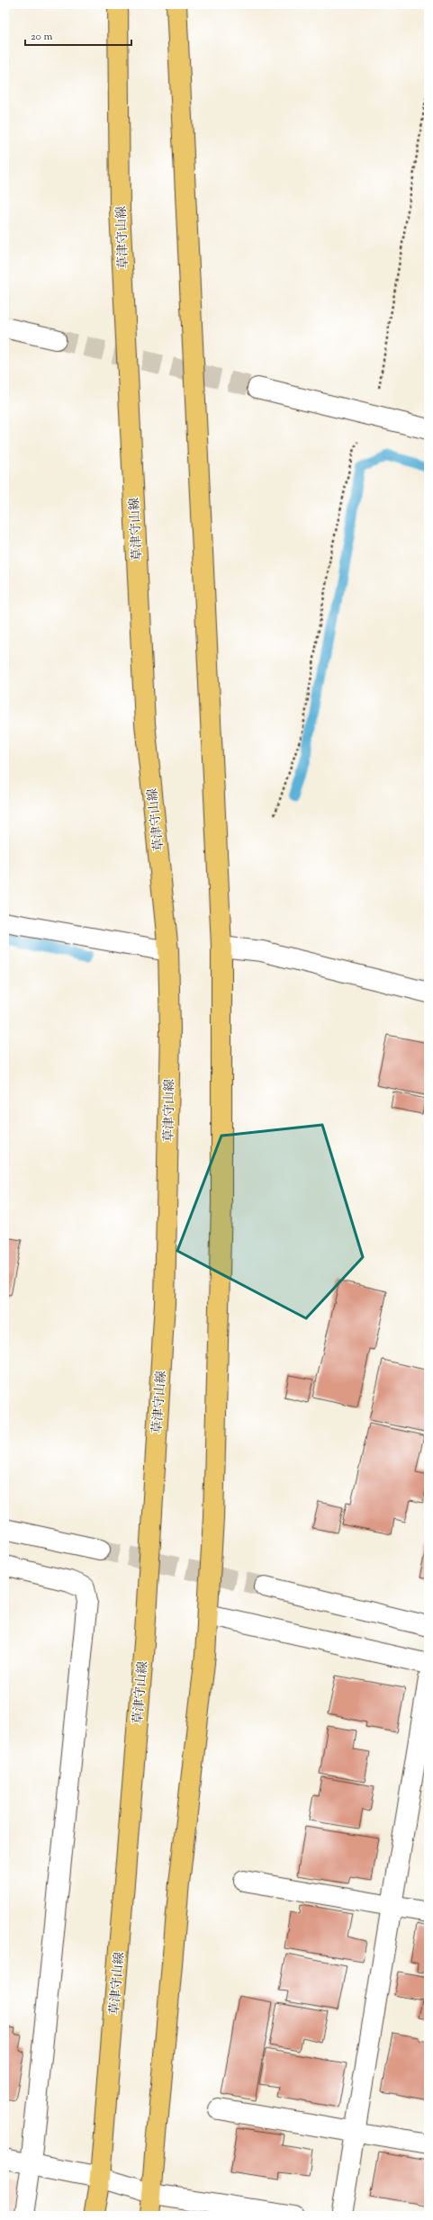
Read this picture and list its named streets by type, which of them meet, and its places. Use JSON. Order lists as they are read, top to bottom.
{
  "streets": {
    "main road": ["草津守山線"]
  },
  "scale_bar": "20 m"
}
